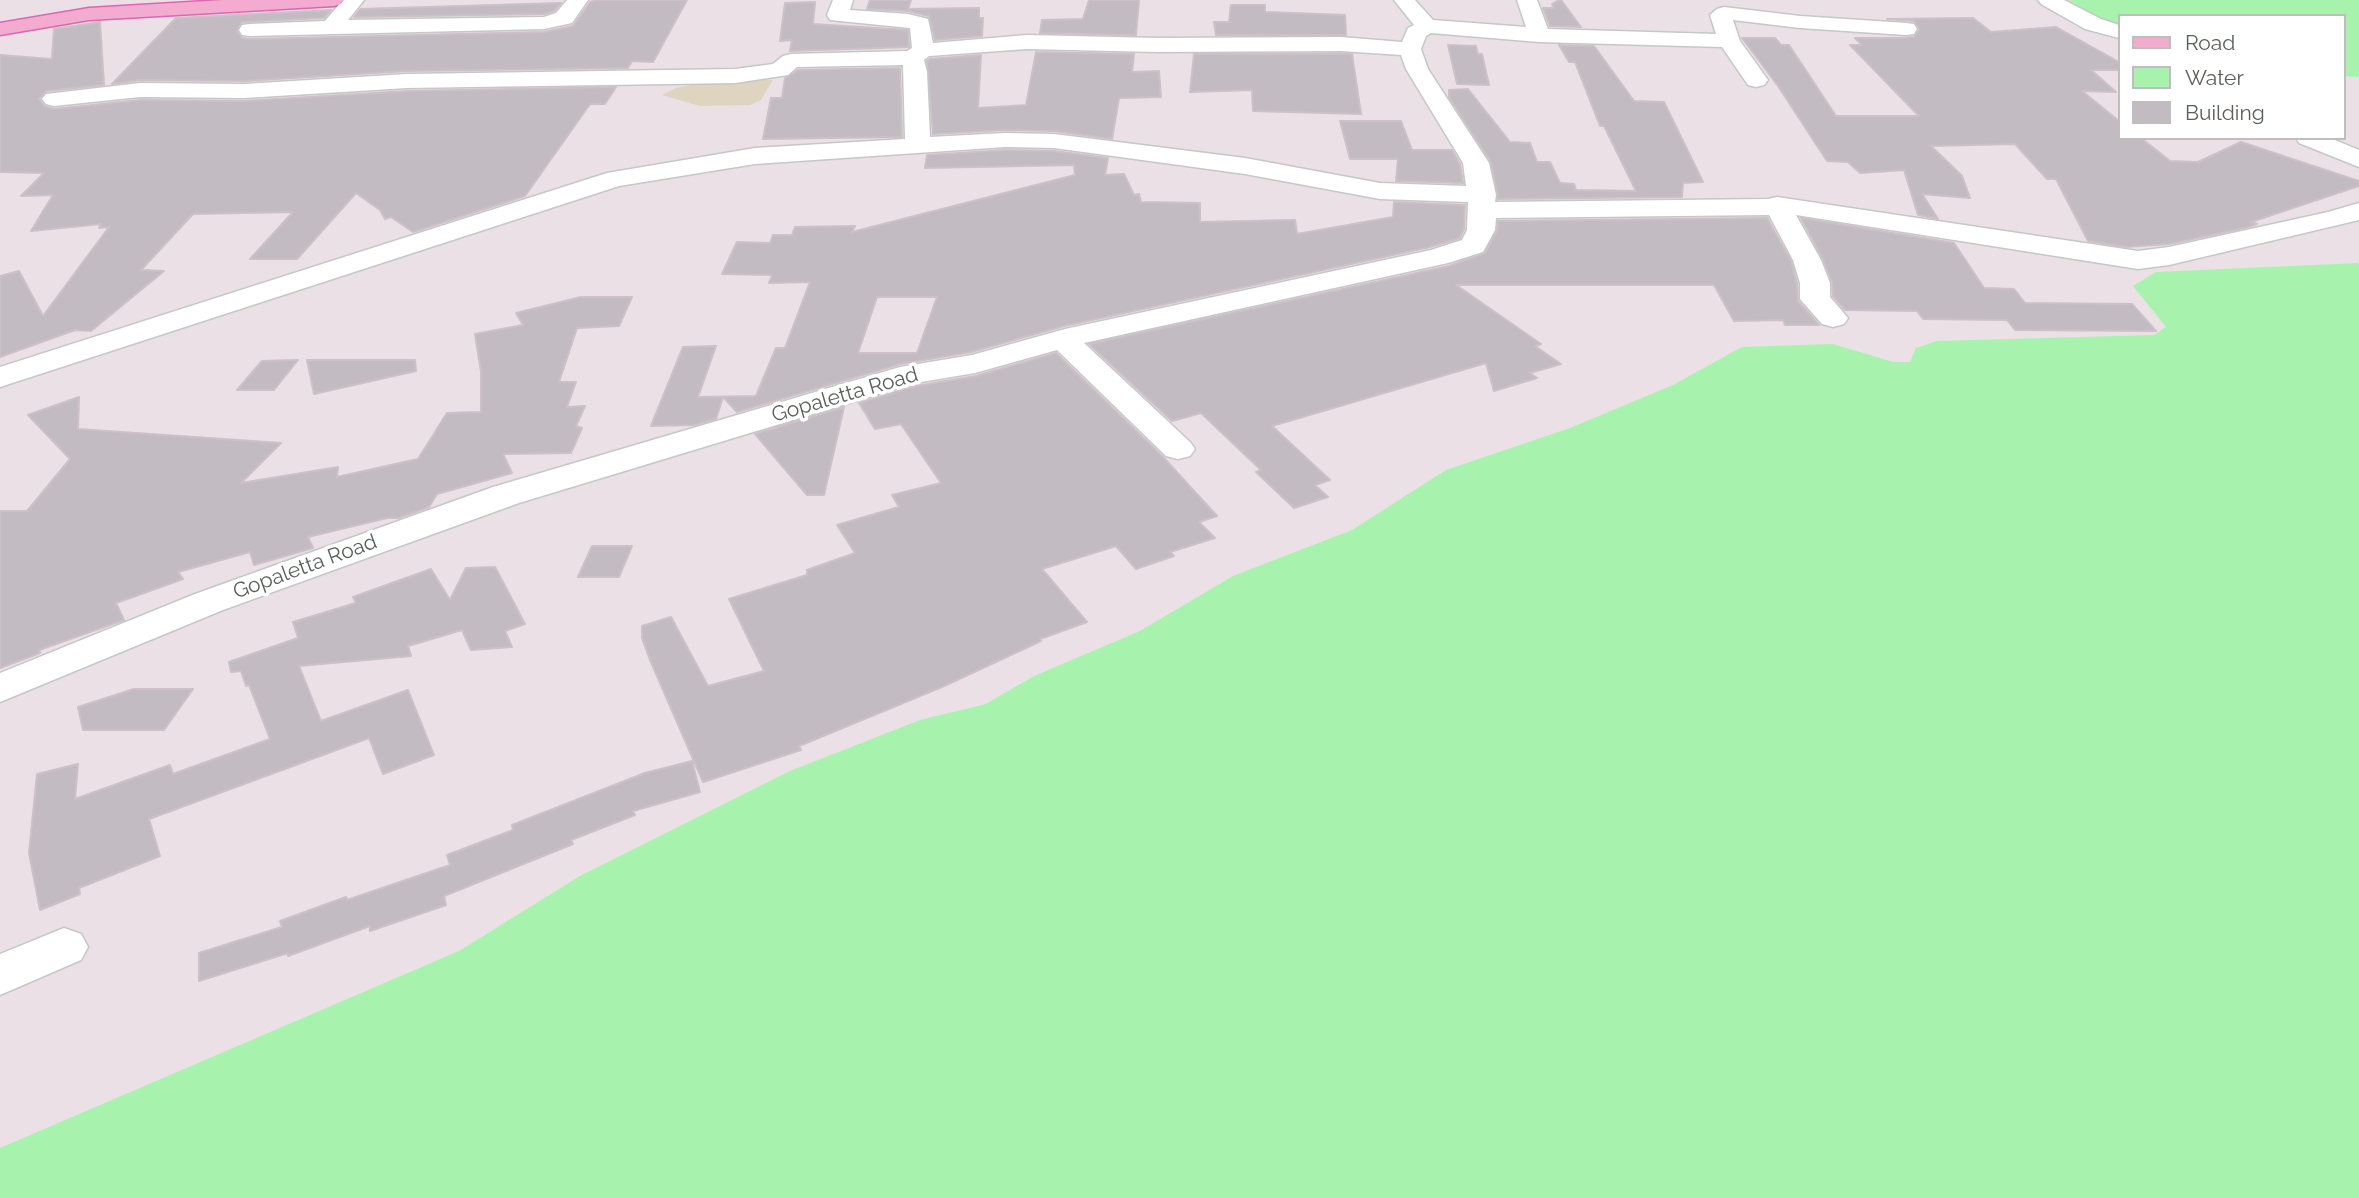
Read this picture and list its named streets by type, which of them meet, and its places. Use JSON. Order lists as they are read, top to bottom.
{
  "streets": {
    "street": ["Gopaletta Road"]
  },
  "legend": ["Road", "Water", "Building"]
}
